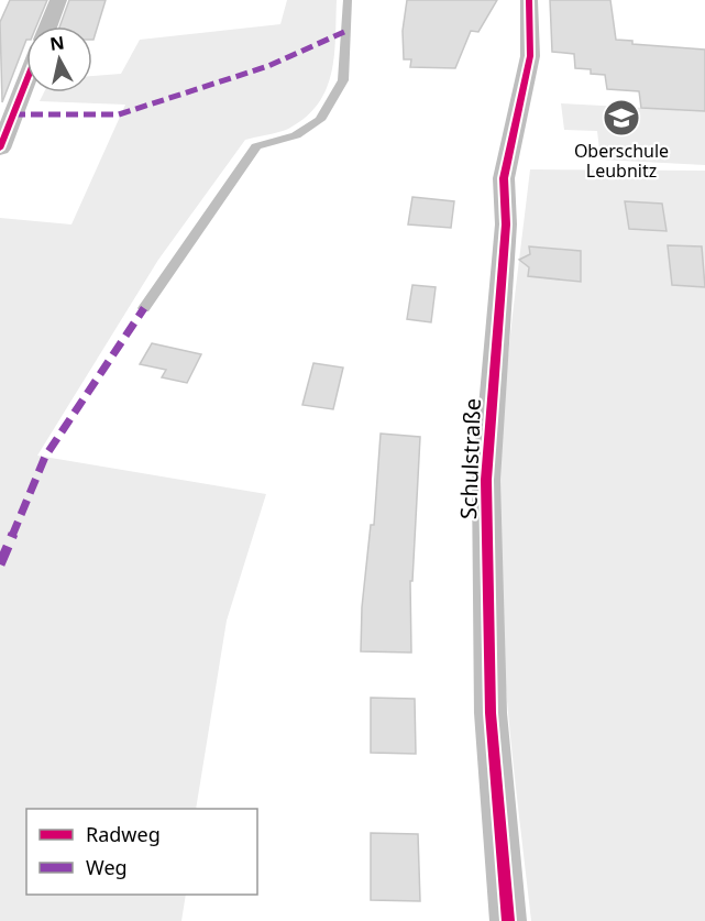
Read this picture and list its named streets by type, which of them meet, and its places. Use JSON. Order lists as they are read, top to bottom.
{
  "streets": {
    "street": ["Schulstraße"]
  },
  "places": {
    "school or university": ["Oberschule Leubnitz"]
  },
  "legend": ["Radweg", "Weg"],
  "north": "top"
}
